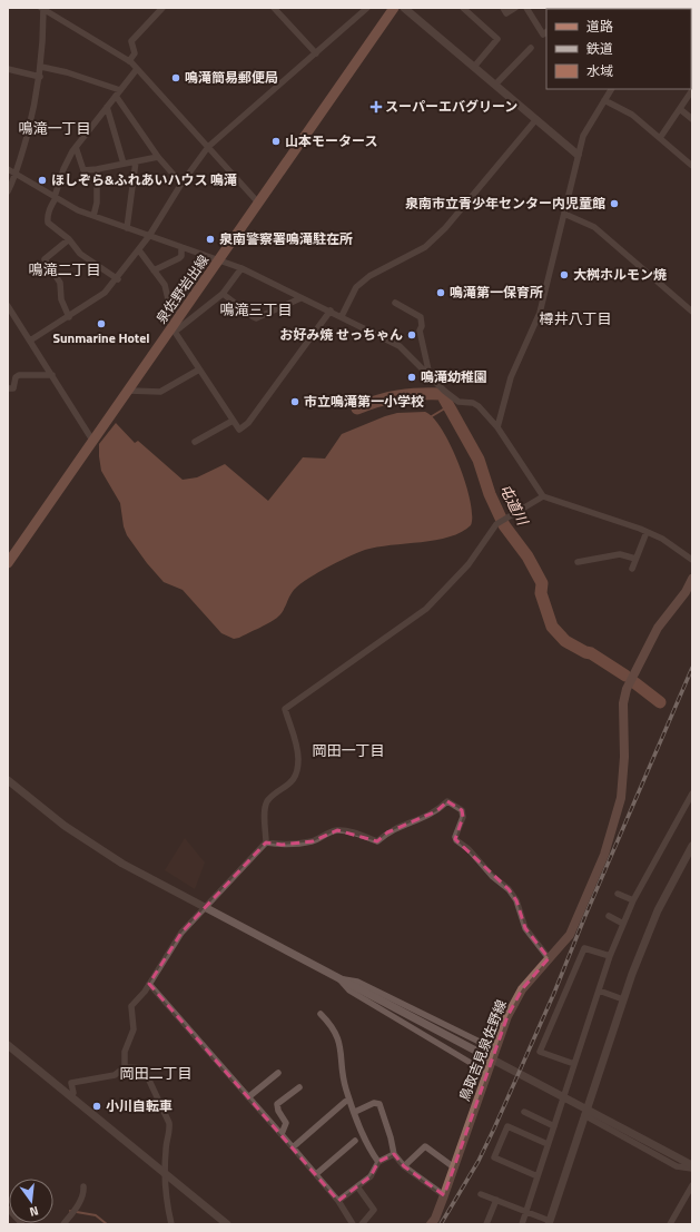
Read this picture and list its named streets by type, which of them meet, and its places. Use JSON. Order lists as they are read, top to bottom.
{
  "streets": {
    "main road": ["泉佐野岩出線", "鳥取吉見泉佐野線"]
  },
  "districts": [
    "鳴滝一丁目",
    "鳴滝二丁目",
    "鳴滝三丁目",
    "樽井八丁目",
    "岡田一丁目",
    "岡田二丁目"
  ],
  "water": ["屯道川"],
  "places": {
    "other": [
      "鳴滝簡易郵便局",
      "山本モータース",
      "ほしぞら&ふれあいハウス 鳴滝",
      "泉南市立青少年センター内児童館",
      "泉南警察署鳴滝駐在所",
      "大桝ホルモン焼",
      "鳴滝第一保育所",
      "Sunmarine Hotel",
      "お好み焼 せっちゃん",
      "鳴滝幼稚園",
      "市立鳴滝第一小学校",
      "小川自転車"
    ],
    "health": ["スーパーエバグリーン"]
  },
  "legend": ["道路", "鉄道", "水域"],
  "north": "bottom"
}
